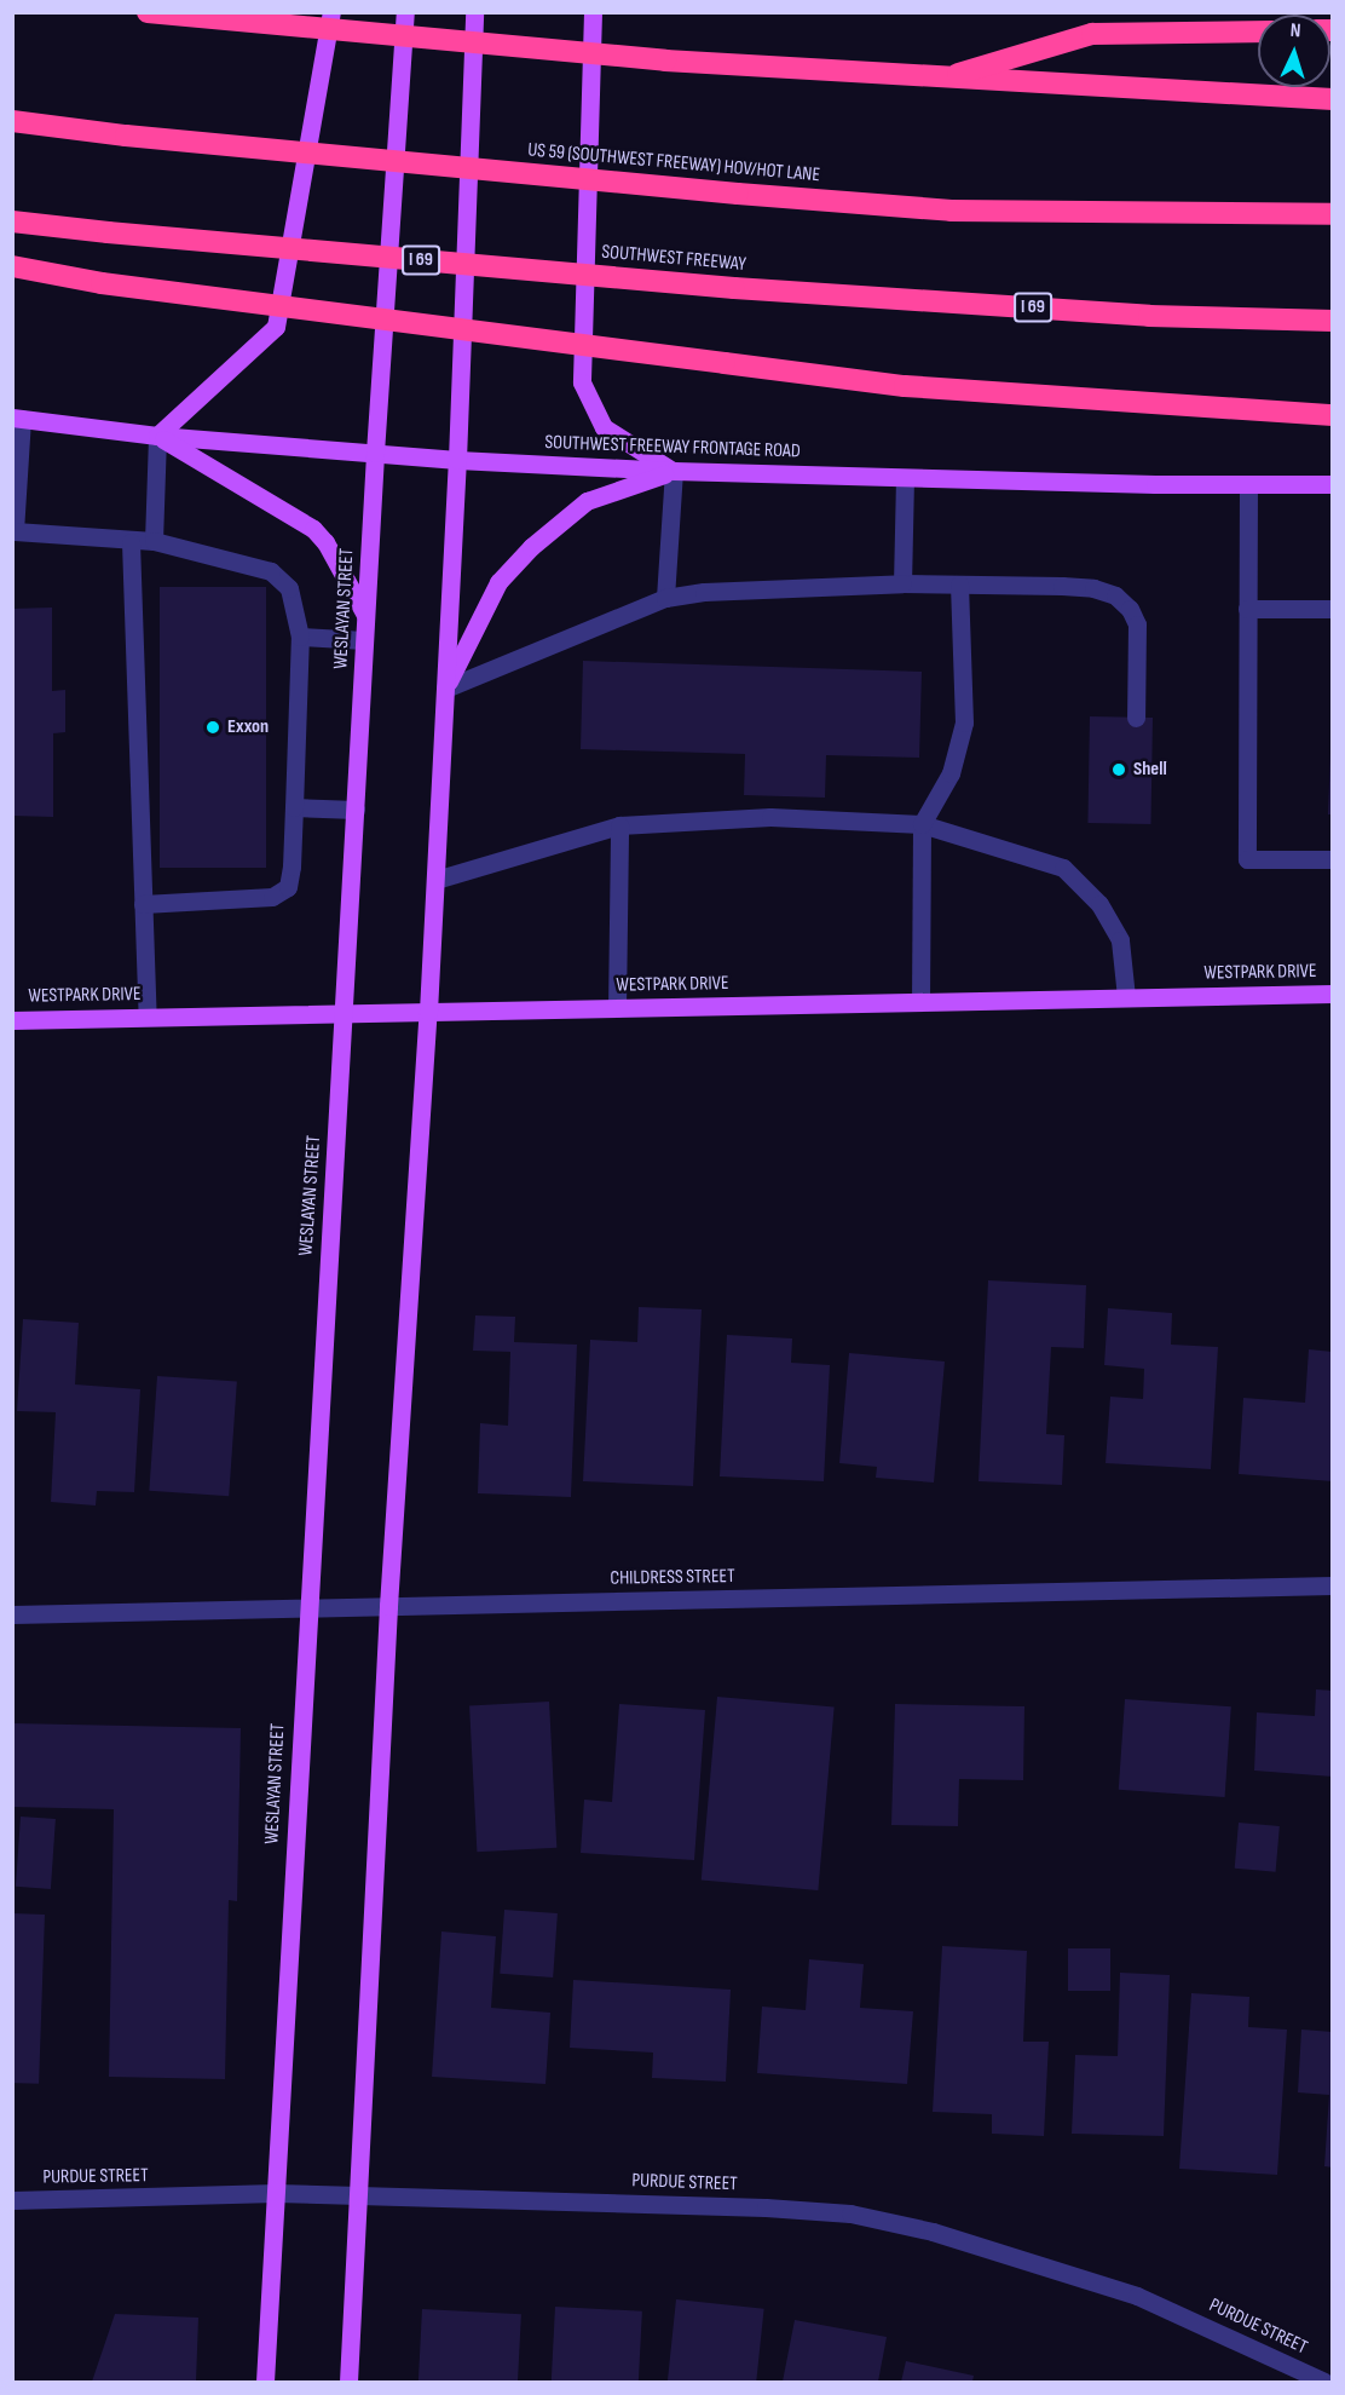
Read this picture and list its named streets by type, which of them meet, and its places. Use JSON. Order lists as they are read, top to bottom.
{
  "streets": {
    "highway": ["US 59 (SOUTHWEST FREEWAY) HOV/HOT LANE", "SOUTHWEST FREEWAY", "I 69"],
    "main road": ["SOUTHWEST FREEWAY FRONTAGE ROAD", "WESLAYAN STREET", "WESTPARK DRIVE"],
    "street": ["CHILDRESS STREET", "PURDUE STREET"]
  },
  "crossings": [
    ["SOUTHWEST FREEWAY FRONTAGE ROAD", "WESLAYAN STREET"],
    ["WESLAYAN STREET", "WESTPARK DRIVE"],
    ["WESLAYAN STREET", "CHILDRESS STREET"],
    ["WESLAYAN STREET", "PURDUE STREET"]
  ],
  "places": ["Exxon", "Shell"],
  "north": "top"
}
